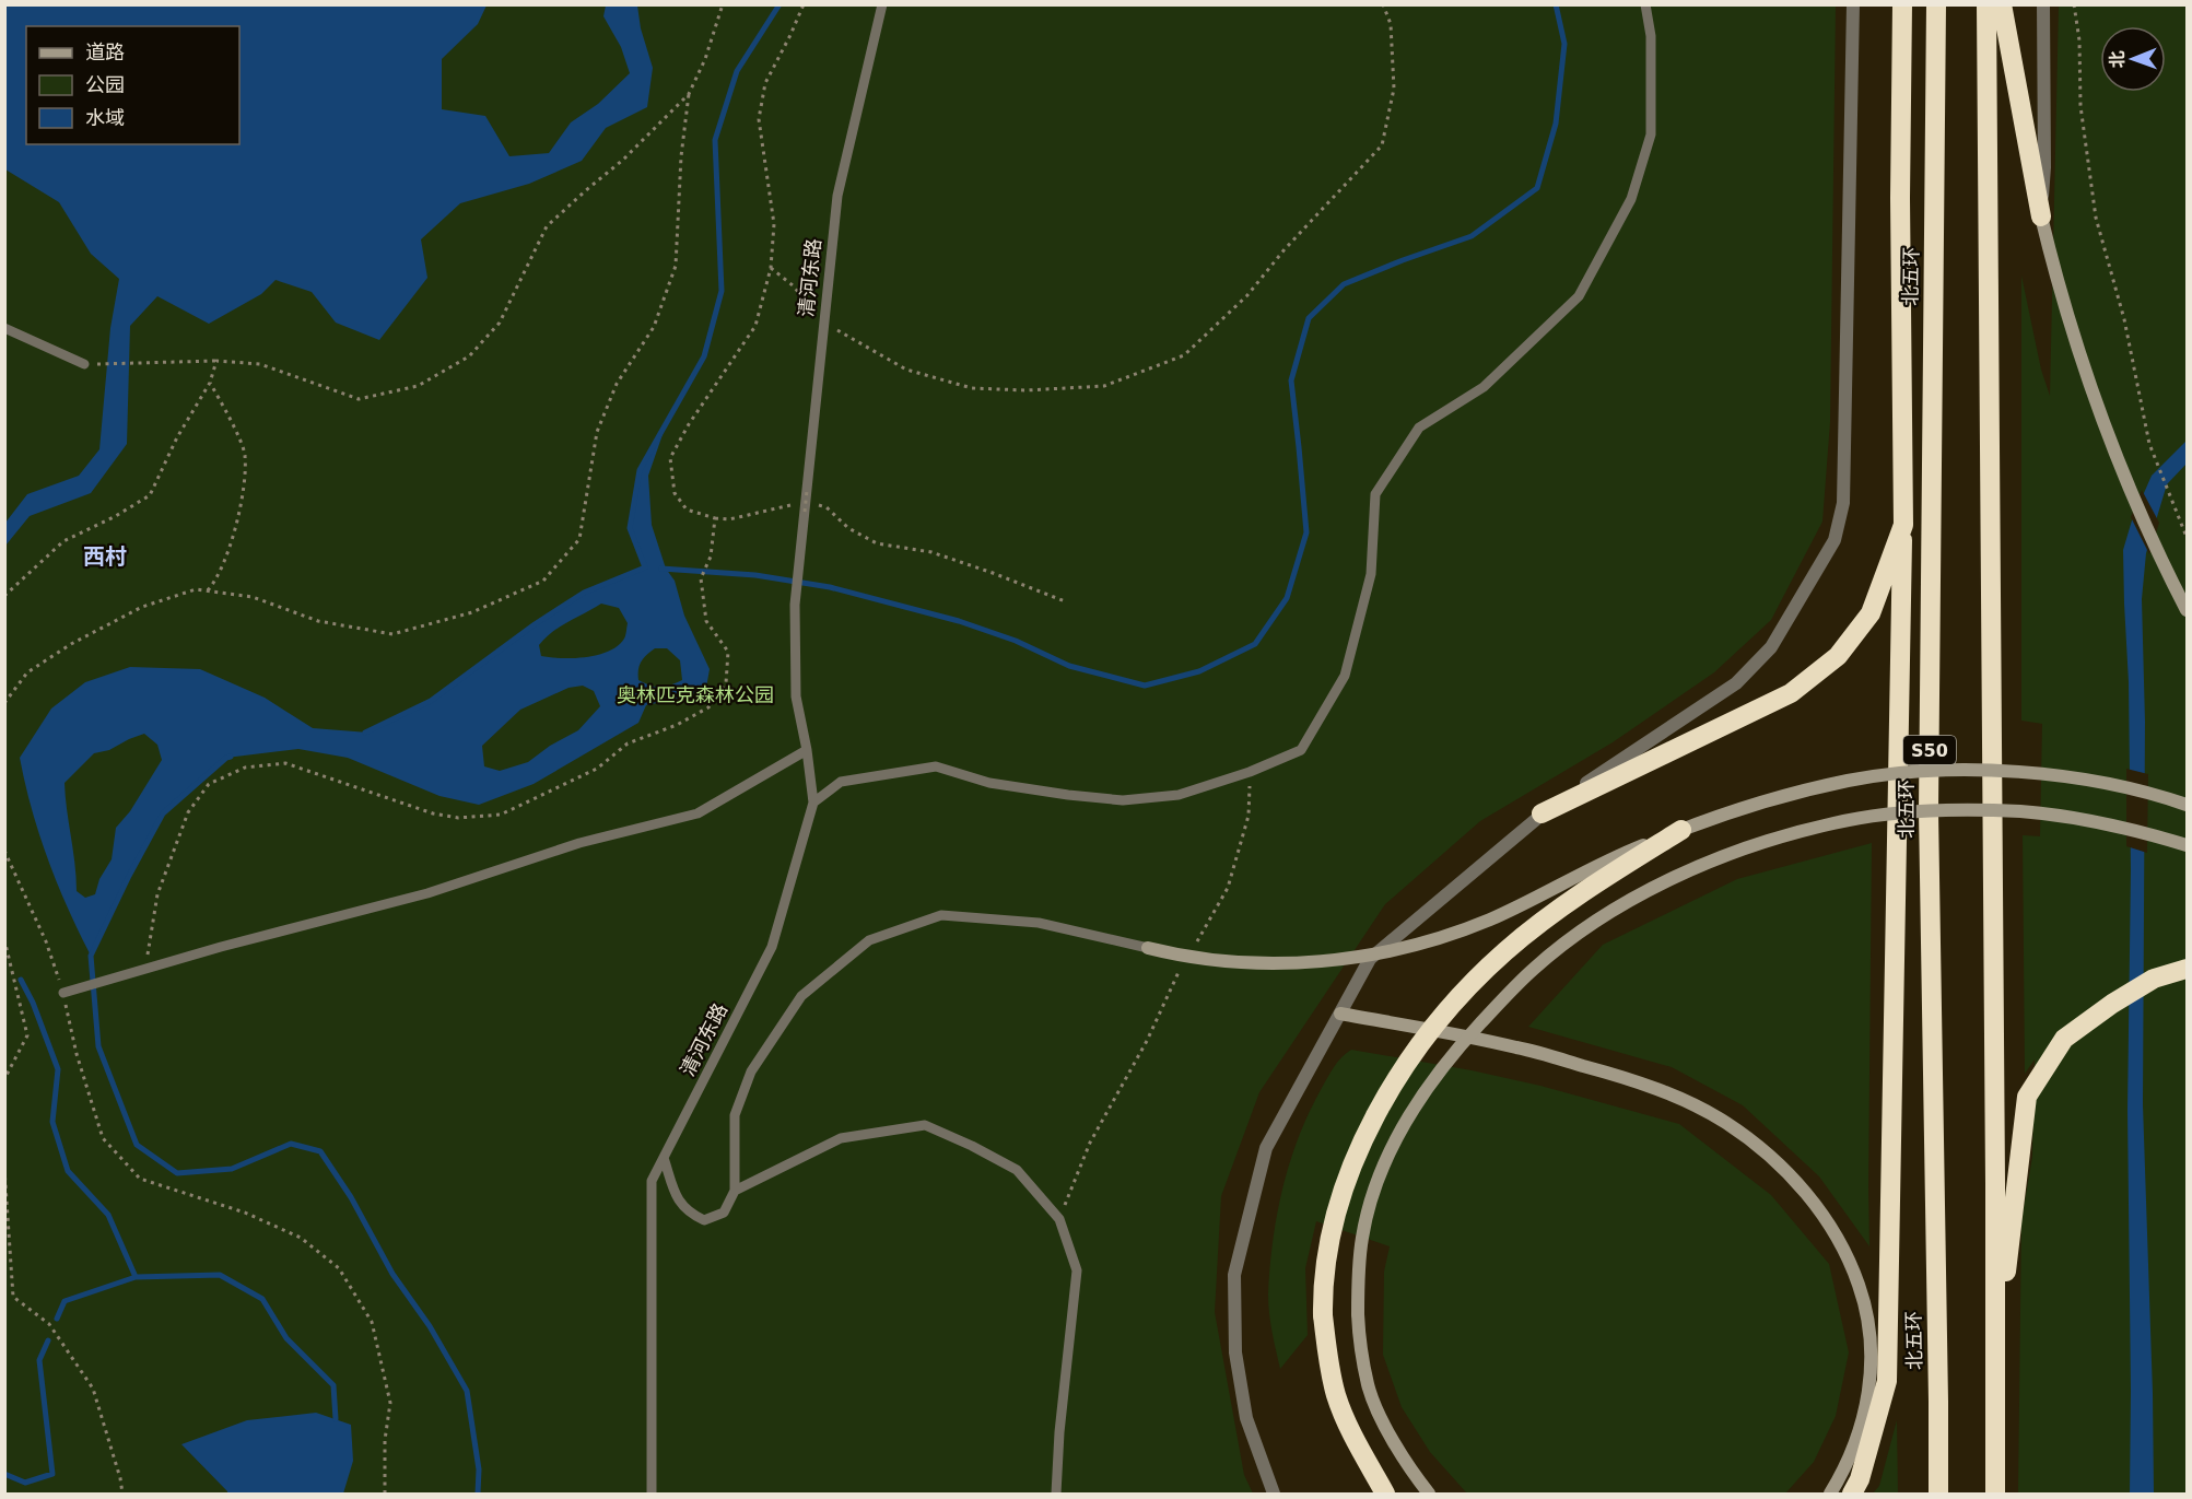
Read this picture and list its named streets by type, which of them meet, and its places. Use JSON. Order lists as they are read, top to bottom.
{
  "streets": {
    "highway": ["北五环", "S50"],
    "lane": ["清河东路"]
  },
  "districts": ["西村"],
  "parks": ["奥林匹克森林公园"],
  "legend": ["道路", "公园", "水域"],
  "north": "left"
}
